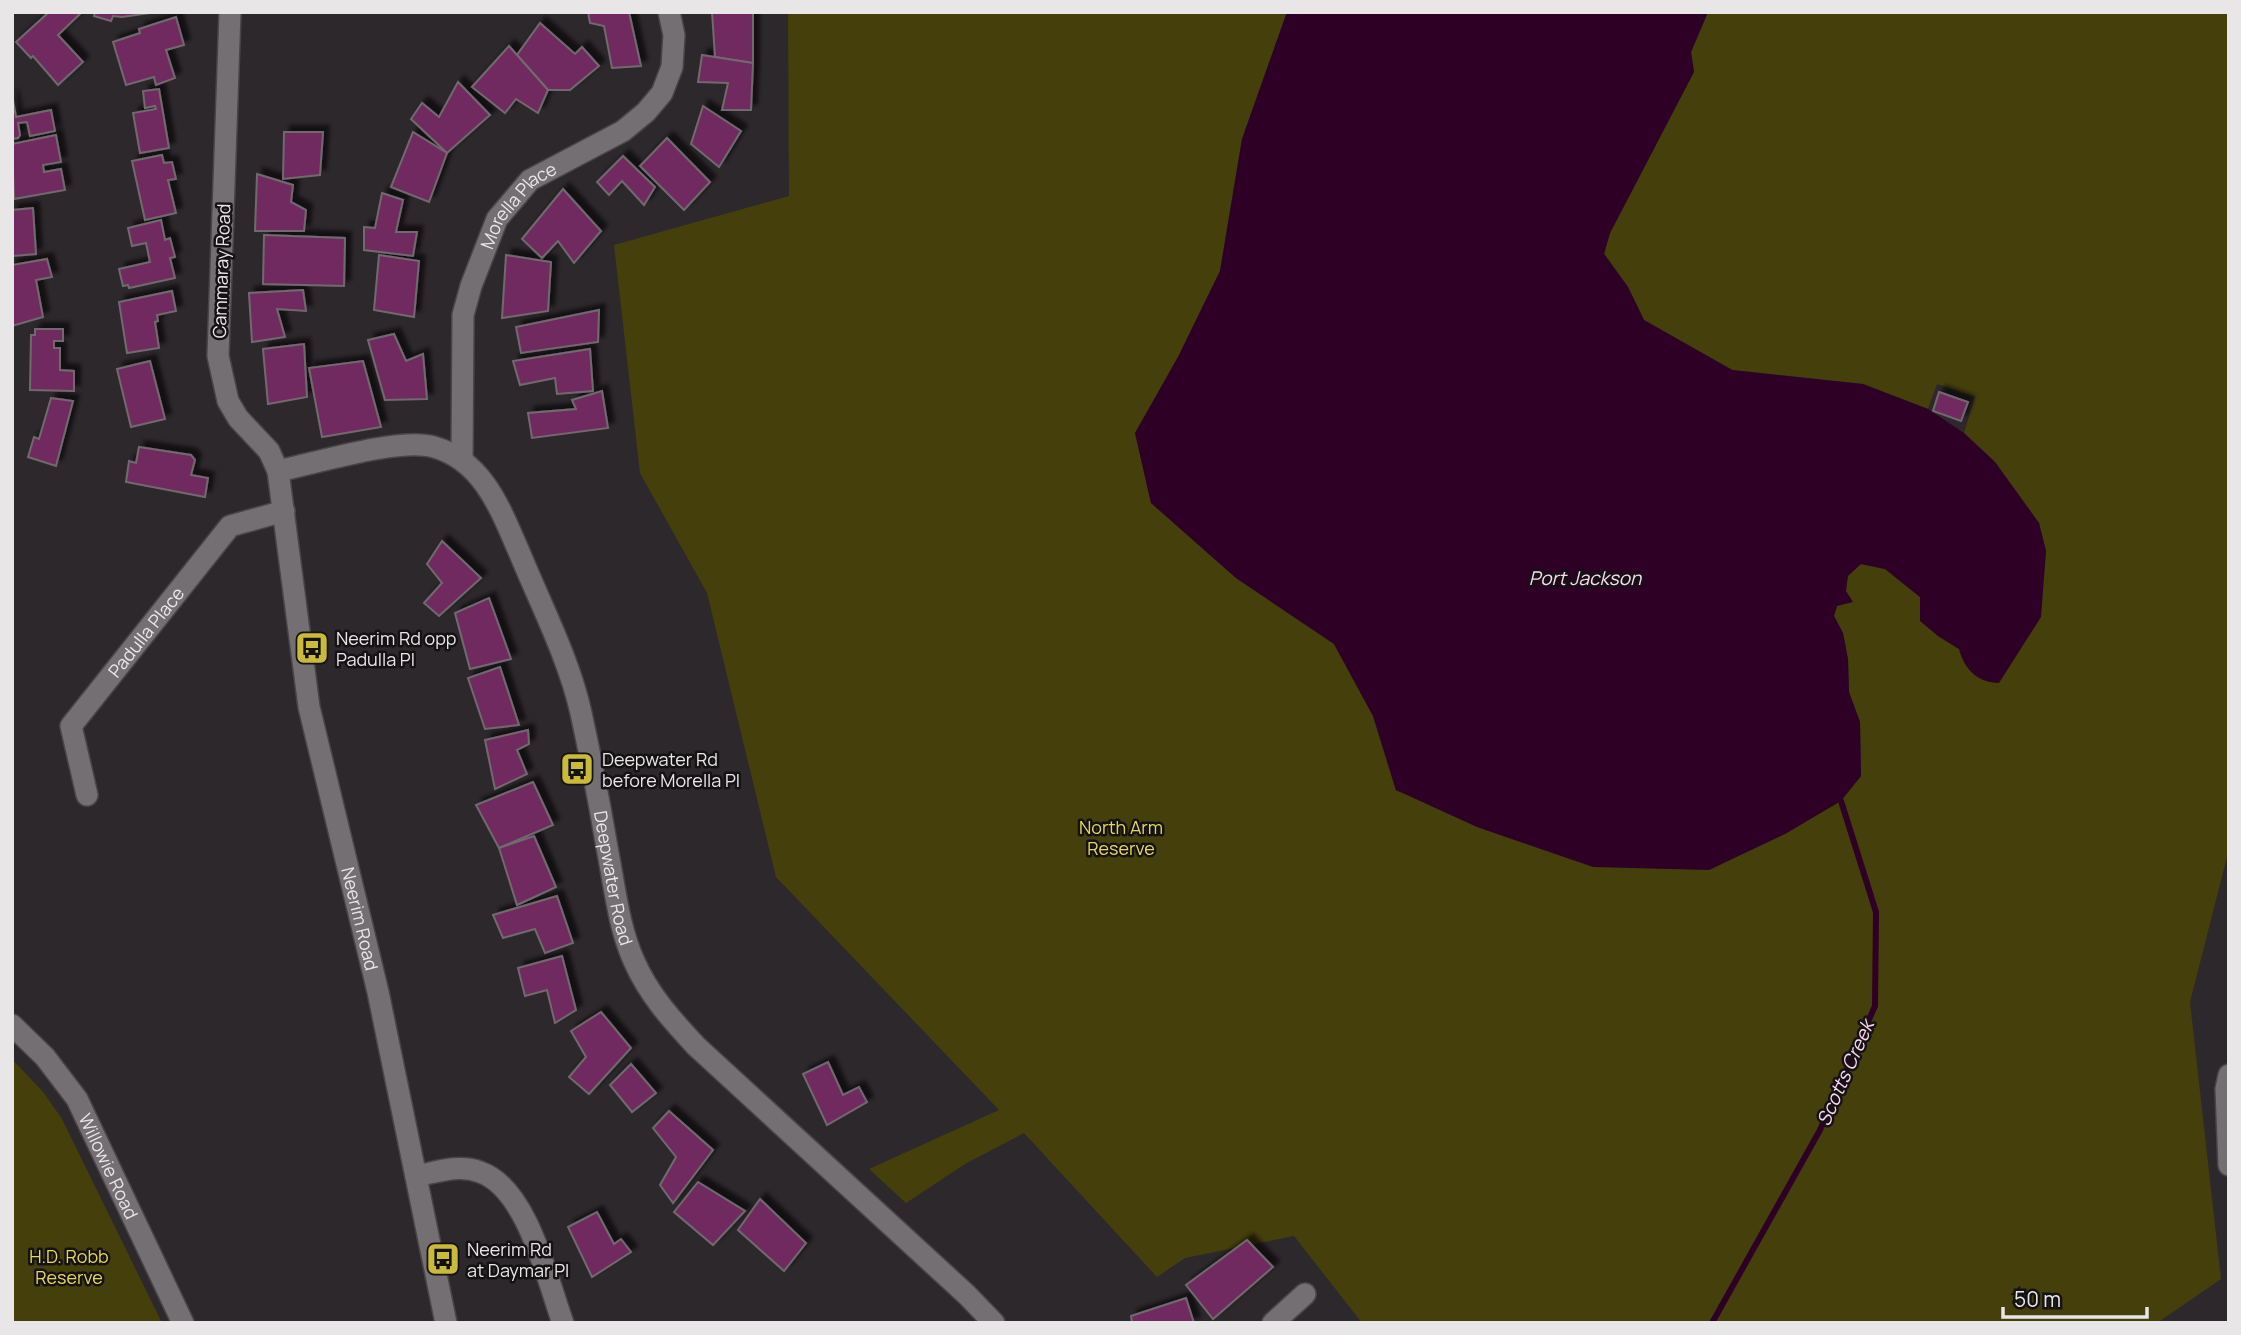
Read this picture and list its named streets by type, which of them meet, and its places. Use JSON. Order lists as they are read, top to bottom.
{
  "streets": {
    "street": [
      "Morella Place",
      "Cammaray Road",
      "Padulla Place",
      "Deepwater Road",
      "Neerim Road",
      "Willowie Road"
    ]
  },
  "crossings": [
    ["Morella Place", "Deepwater Road"],
    ["Cammaray Road", "Padulla Place"],
    ["Cammaray Road", "Deepwater Road"],
    ["Cammaray Road", "Neerim Road"],
    ["Padulla Place", "Neerim Road"]
  ],
  "water": ["Port Jackson", "Scotts Creek"],
  "parks": ["North Arm Reserve", "H.D. Robb Reserve"],
  "places": {
    "bus stop": ["Neerim Rd opp Padulla Pl", "Deepwater Rd before Morella Pl", "Neerim Rd at Daymar Pl"]
  },
  "scale_bar": "50 m"
}
